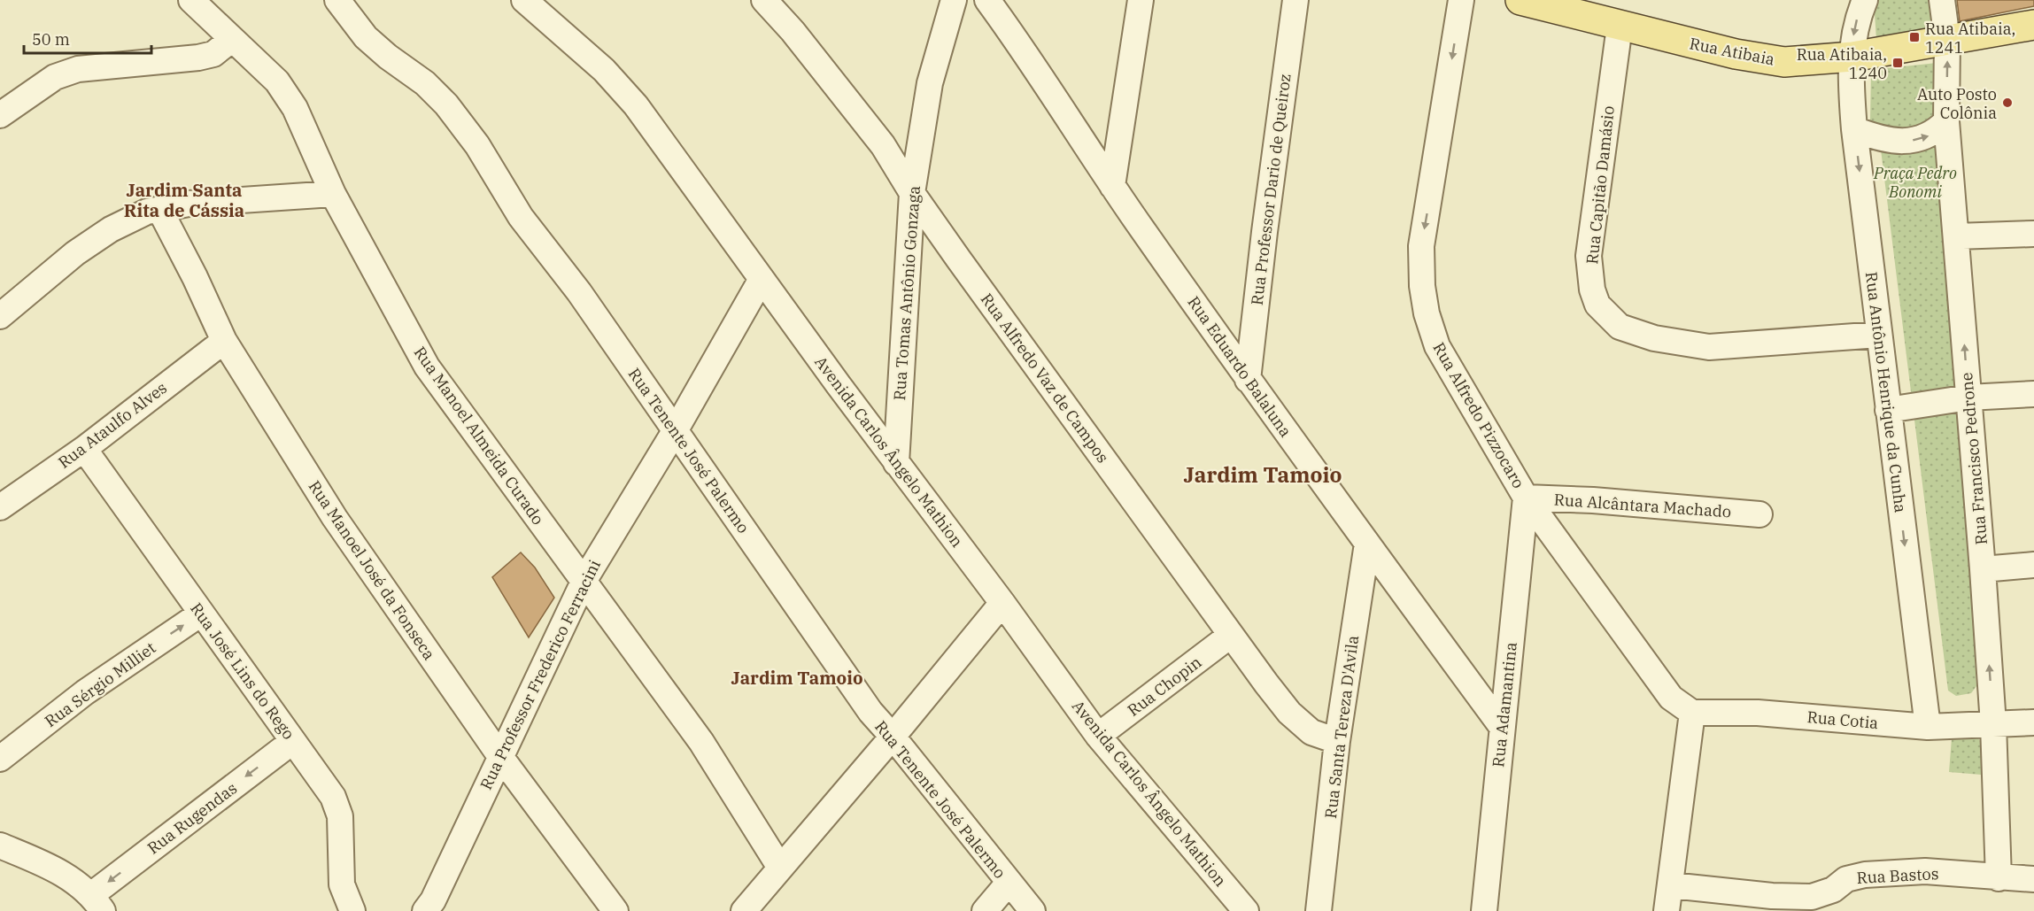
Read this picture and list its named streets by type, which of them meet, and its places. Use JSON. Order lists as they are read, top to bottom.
{
  "streets": {
    "main road": ["Rua Atibaia"],
    "street": [
      "Rua Capitão Damásio",
      "Rua Professor Dario de Queiroz",
      "Rua Tomas Antônio Gonzaga",
      "Rua Eduardo Balaluna",
      "Rua Alfredo Vaz de Campos",
      "Rua Antônio Henrique da Cunha",
      "Rua Alfredo Pizzocaro",
      "Rua Ataulfo Alves",
      "Rua Manoel Almeida Curado",
      "Rua Tenente José Palermo",
      "Avenida Carlos Ângelo Mathion",
      "Rua Francisco Pedrone",
      "Rua Alcântara Machado",
      "Rua Manoel José da Fonseca",
      "Rua José Lins do Rego",
      "Rua Professor Frederico Ferracini",
      "Rua Sérgio Milliet",
      "Rua Chopin",
      "Rua Adamantina",
      "Rua Cotia",
      "Rua Santa Tereza D'Avila",
      "Rua Rugendas",
      "Rua Bastos"
    ]
  },
  "crossings": [
    ["Rua Atibaia", "Rua Capitão Damásio"],
    ["Rua Atibaia", "Rua Antônio Henrique da Cunha"],
    ["Rua Atibaia", "Rua Francisco Pedrone"],
    ["Rua Capitão Damásio", "Rua Antônio Henrique da Cunha"],
    ["Rua Professor Dario de Queiroz", "Rua Eduardo Balaluna"],
    ["Rua Tomas Antônio Gonzaga", "Rua Alfredo Vaz de Campos"],
    ["Rua Tomas Antônio Gonzaga", "Avenida Carlos Ângelo Mathion"],
    ["Rua Eduardo Balaluna", "Rua Adamantina"],
    ["Rua Eduardo Balaluna", "Rua Santa Tereza D'Avila"],
    ["Rua Alfredo Vaz de Campos", "Rua Chopin"],
    ["Rua Alfredo Vaz de Campos", "Rua Santa Tereza D'Avila"],
    ["Rua Antônio Henrique da Cunha", "Rua Cotia"],
    ["Rua Alfredo Pizzocaro", "Rua Alcântara Machado"],
    ["Rua Alfredo Pizzocaro", "Rua Adamantina"],
    ["Rua Alfredo Pizzocaro", "Rua Cotia"],
    ["Rua Ataulfo Alves", "Rua Manoel José da Fonseca"],
    ["Rua Ataulfo Alves", "Rua José Lins do Rego"],
    ["Rua Manoel Almeida Curado", "Rua Professor Frederico Ferracini"],
    ["Rua Tenente José Palermo", "Rua Professor Frederico Ferracini"],
    ["Avenida Carlos Ângelo Mathion", "Rua Professor Frederico Ferracini"],
    ["Avenida Carlos Ângelo Mathion", "Rua Chopin"],
    ["Rua Francisco Pedrone", "Rua Cotia"],
    ["Rua Francisco Pedrone", "Rua Bastos"],
    ["Rua Alcântara Machado", "Rua Adamantina"],
    ["Rua Manoel José da Fonseca", "Rua Professor Frederico Ferracini"],
    ["Rua José Lins do Rego", "Rua Sérgio Milliet"],
    ["Rua José Lins do Rego", "Rua Rugendas"]
  ],
  "one_way": [
    "Rua Antônio Henrique da Cunha",
    "Rua Alfredo Pizzocaro",
    "Rua Francisco Pedrone",
    "Rua Sérgio Milliet",
    "Rua Rugendas"
  ],
  "districts": ["Jardim Santa Rita de Cássia", "Jardim Tamoio", "Jardim Tamoio"],
  "parks": ["Praça Pedro Bonomi"],
  "places": {
    "transit": ["Rua Atibaia, 1241", "Rua Atibaia, 1240"],
    "other": ["Auto Posto Colônia"]
  },
  "scale_bar": "50 m"
}
